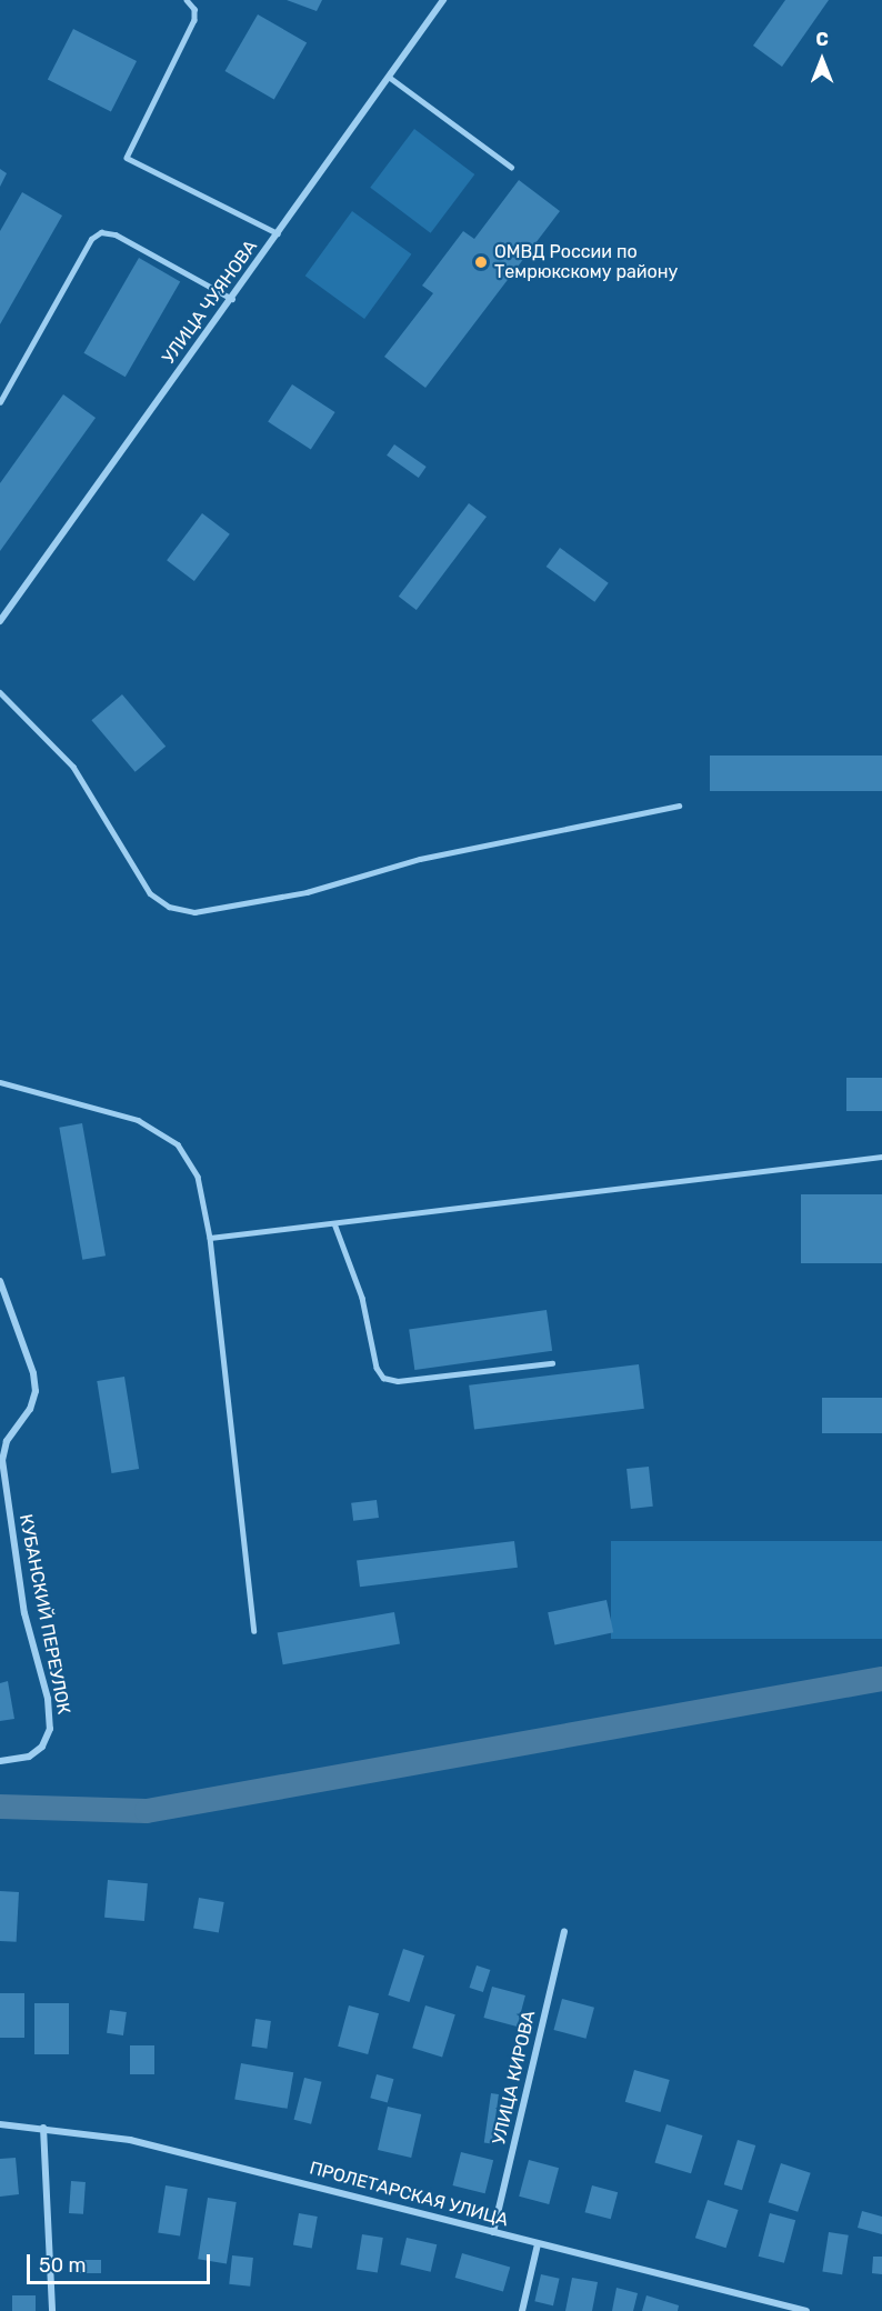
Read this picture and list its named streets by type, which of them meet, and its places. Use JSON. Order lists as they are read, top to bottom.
{
  "streets": {
    "street": [
      "УЛИЦА ЧУЯНОВА",
      "КУБАНСКИЙ ПЕРЕУЛОК",
      "УЛИЦА КИРОВА",
      "ПРОЛЕТАРСКАЯ УЛИЦА"
    ]
  },
  "crossings": [
    ["УЛИЦА КИРОВА", "ПРОЛЕТАРСКАЯ УЛИЦА"]
  ],
  "places": ["ОМВД России по Темрюкскому району"],
  "scale_bar": "50 m",
  "north": "top"
}
